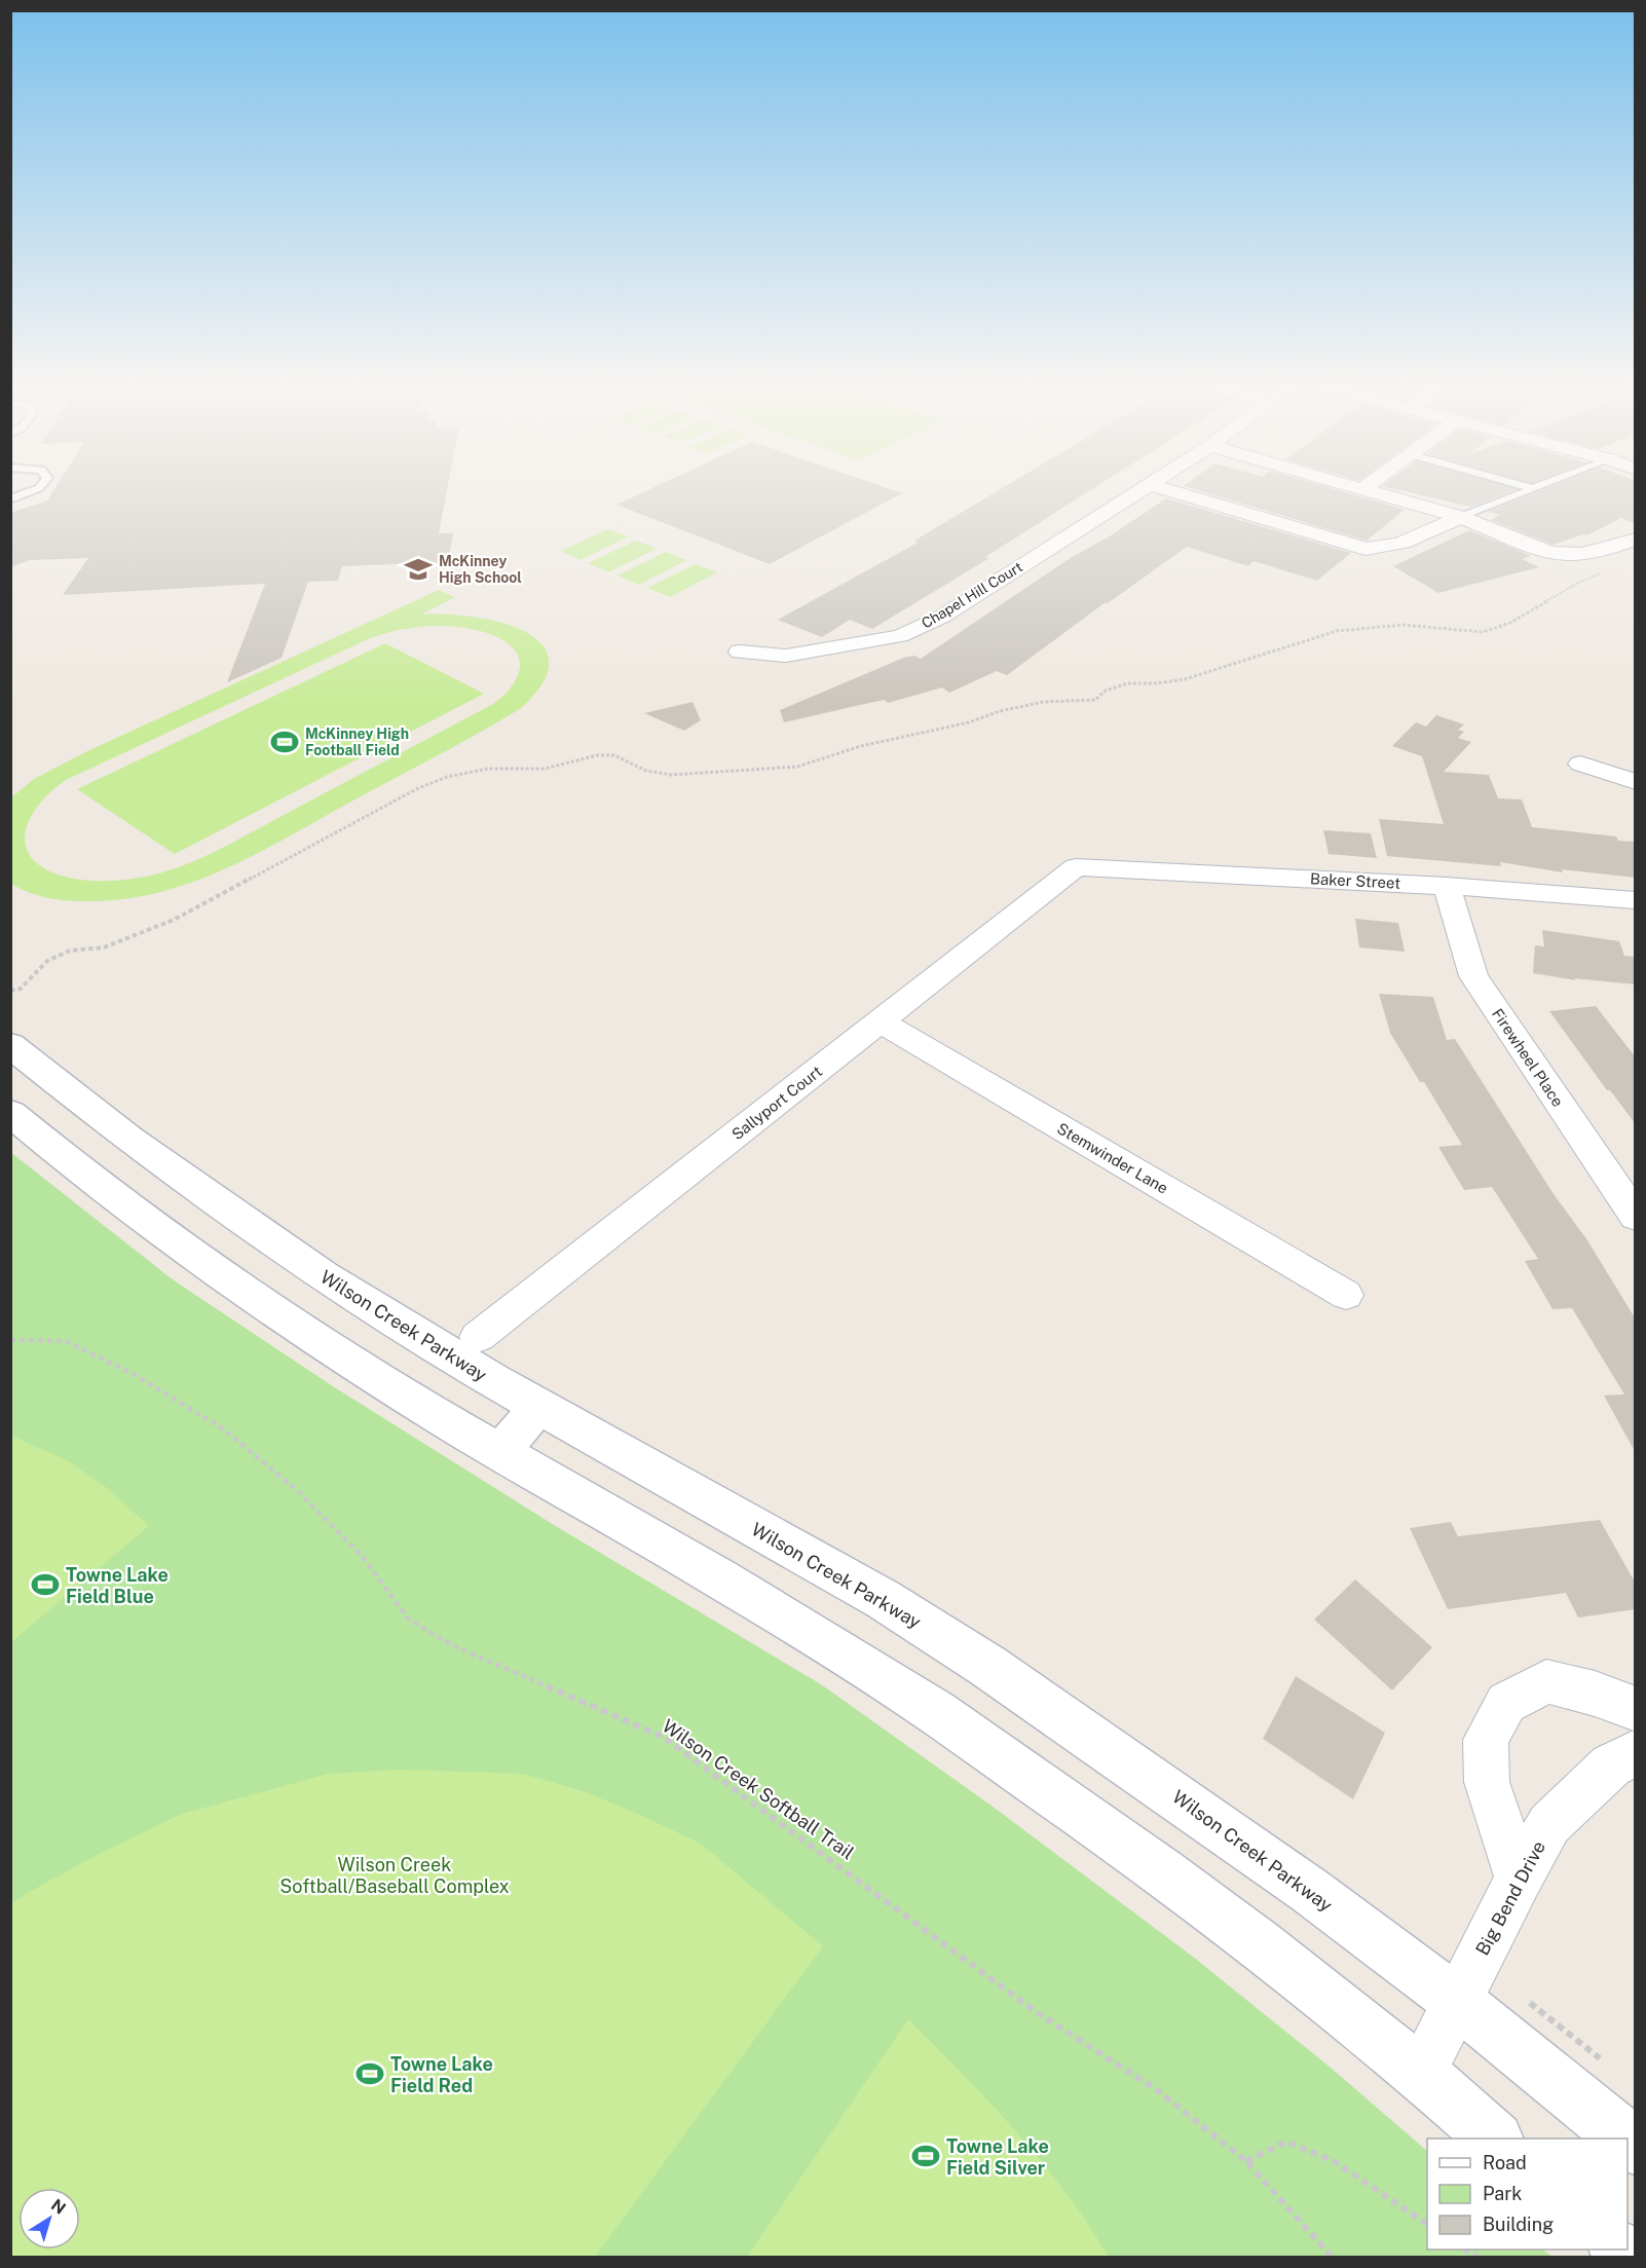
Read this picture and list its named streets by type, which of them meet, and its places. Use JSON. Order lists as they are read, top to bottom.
{
  "streets": {
    "main road": ["Wilson Creek Parkway"],
    "street": [
      "Chapel Hill Court",
      "Baker Street",
      "Firewheel Place",
      "Sallyport Court",
      "Stemwinder Lane",
      "Big Bend Drive"
    ],
    "path": ["Wilson Creek Softball Trail"]
  },
  "crossings": [
    ["Baker Street", "Firewheel Place"],
    ["Baker Street", "Sallyport Court"],
    ["Sallyport Court", "Stemwinder Lane"],
    ["Wilson Creek Parkway", "Big Bend Drive"]
  ],
  "parks": ["Wilson Creek Softball/Baseball Complex"],
  "places": {
    "school or university": ["McKinney High School"],
    "sports": [
      "McKinney High Football Field",
      "Towne Lake Field Blue",
      "Towne Lake Field Red",
      "Towne Lake Field Silver"
    ]
  },
  "legend": ["Road", "Park", "Building"],
  "north": "top right"
}
